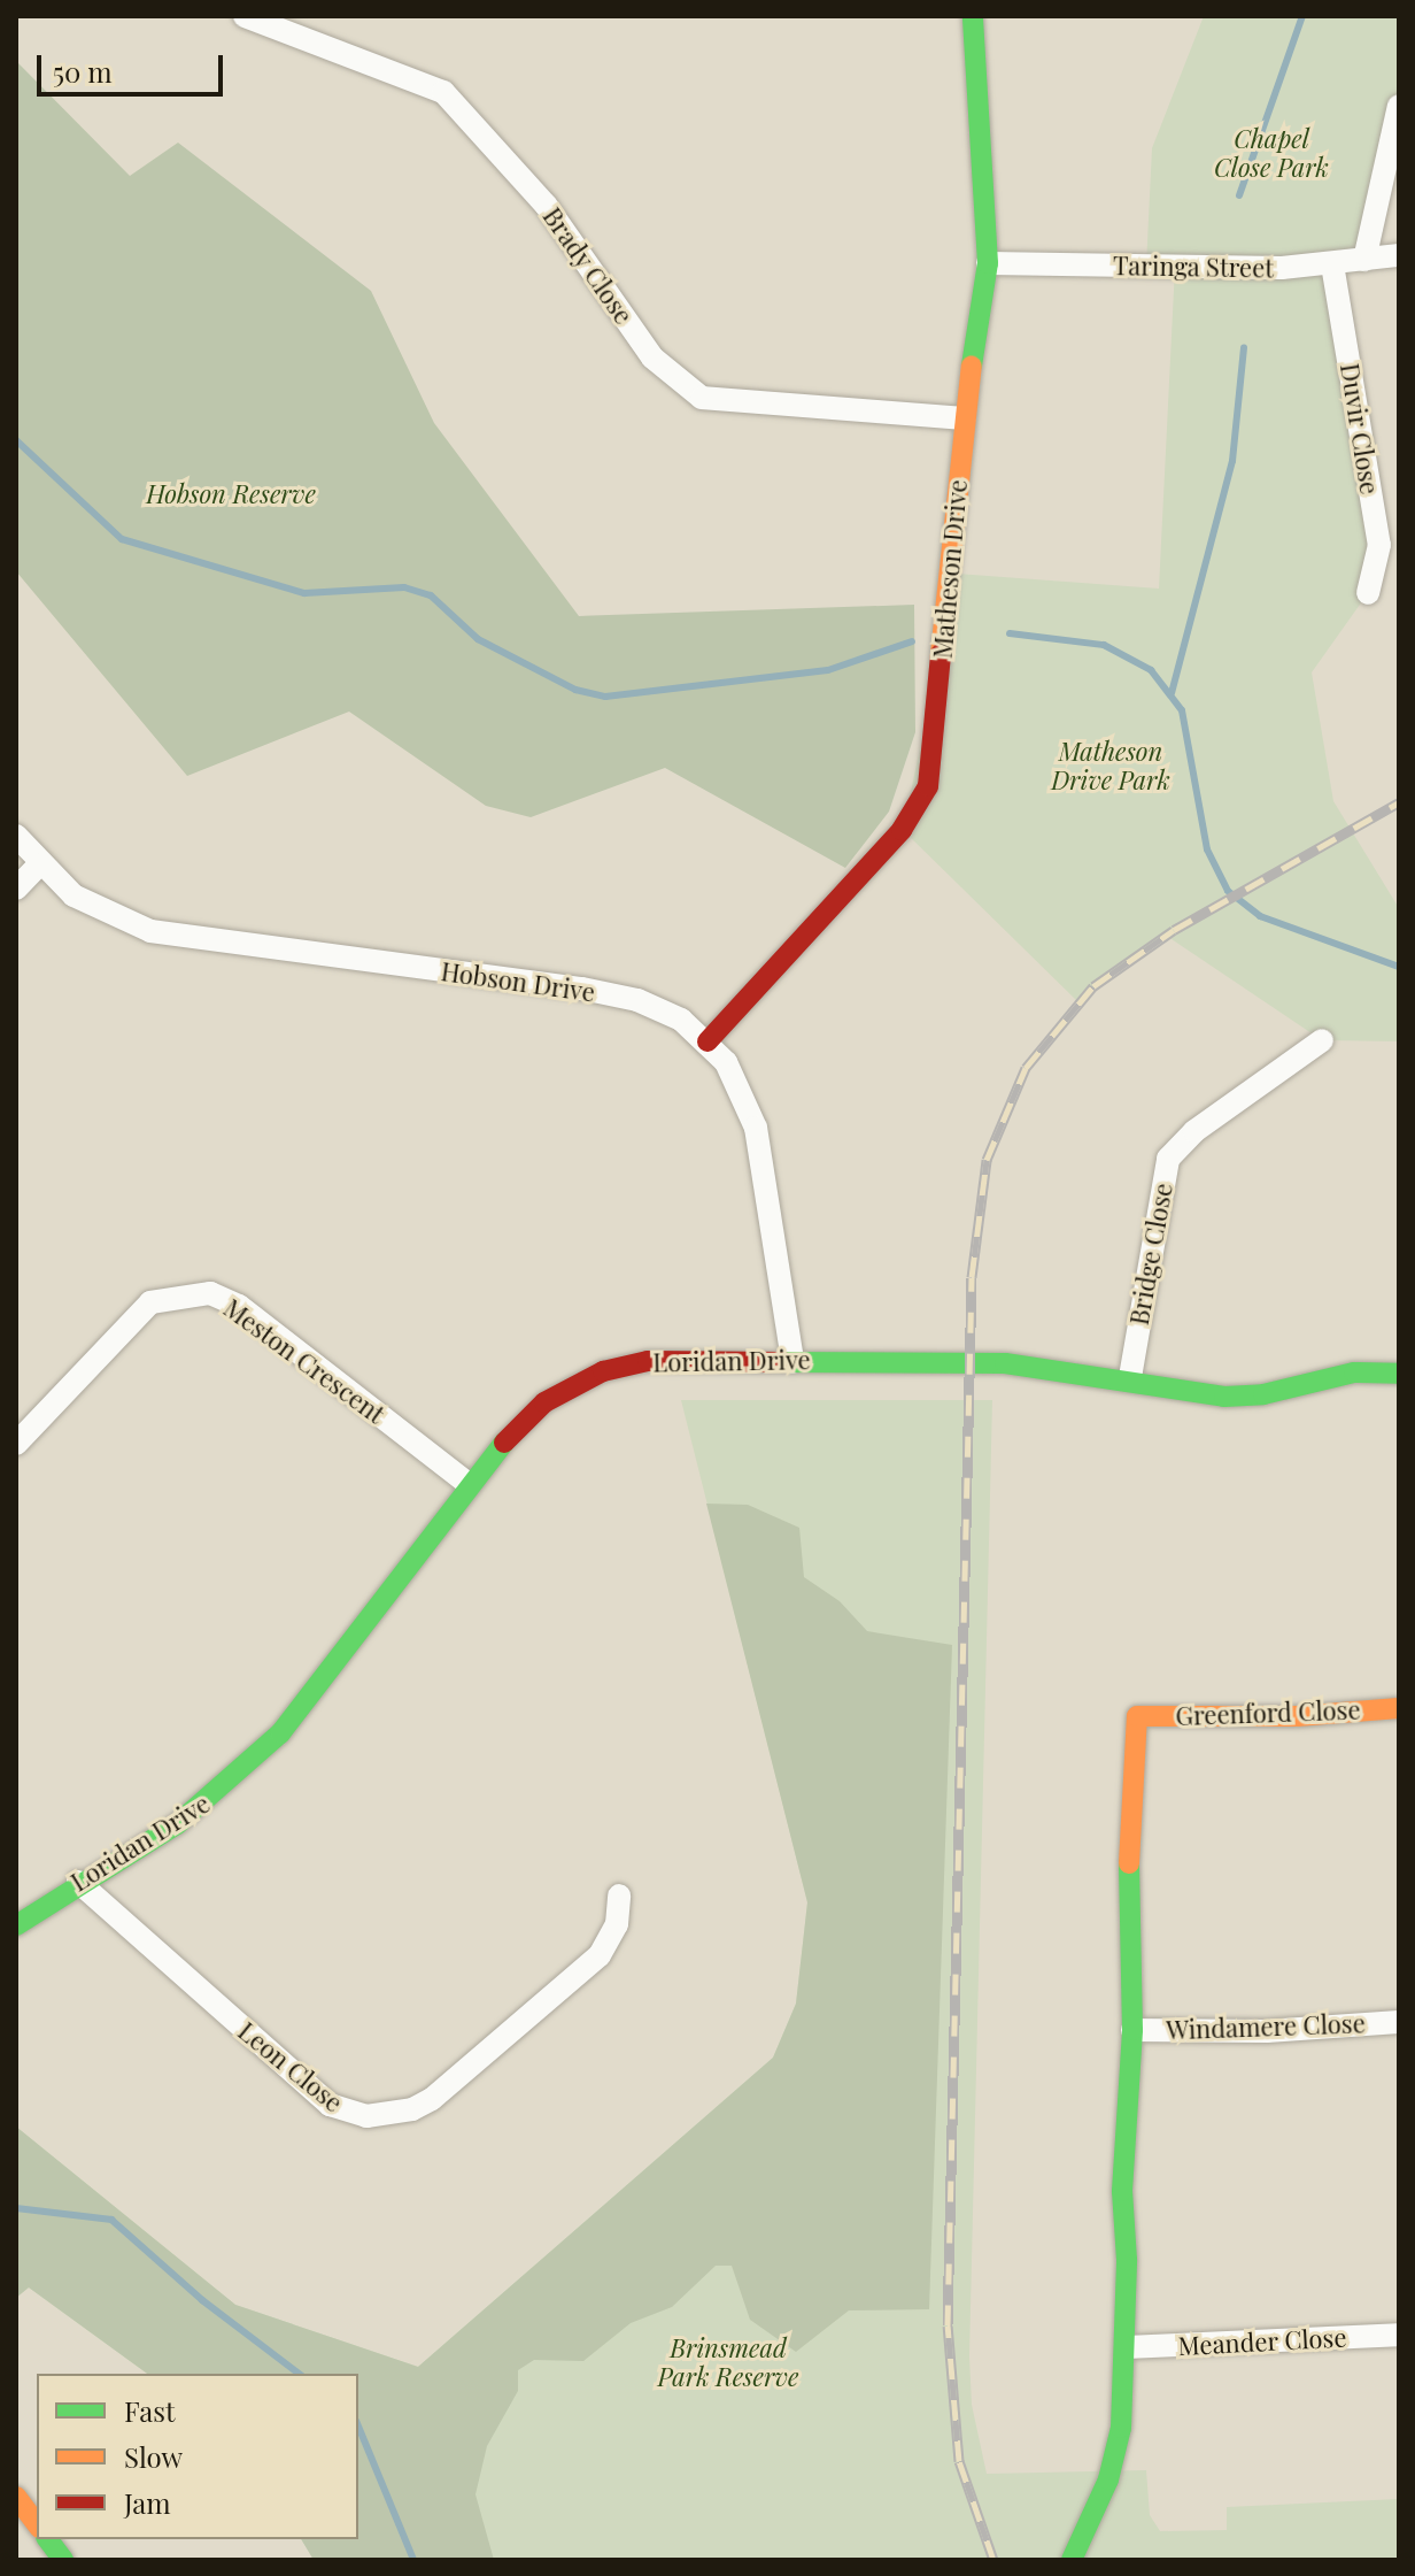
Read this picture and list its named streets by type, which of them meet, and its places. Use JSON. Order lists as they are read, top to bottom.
{
  "streets": {
    "street": [
      "Brady Close",
      "Taringa Street",
      "Duvir Close",
      "Matheson Drive",
      "Hobson Drive",
      "Bridge Close",
      "Meston Crescent",
      "Loridan Drive",
      "Greenford Close",
      "Windamere Close",
      "Leon Close",
      "Meander Close"
    ]
  },
  "crossings": [
    ["Brady Close", "Matheson Drive"],
    ["Taringa Street", "Duvir Close"],
    ["Taringa Street", "Matheson Drive"],
    ["Matheson Drive", "Hobson Drive"],
    ["Hobson Drive", "Loridan Drive"],
    ["Bridge Close", "Loridan Drive"],
    ["Meston Crescent", "Loridan Drive"],
    ["Loridan Drive", "Leon Close"],
    ["Greenford Close", "Windamere Close"]
  ],
  "parks": [
    "Chapel Close Park",
    "Hobson Reserve",
    "Matheson Drive Park",
    "Brinsmead Park Reserve"
  ],
  "legend": ["Fast", "Slow", "Jam"],
  "scale_bar": "50 m"
}
